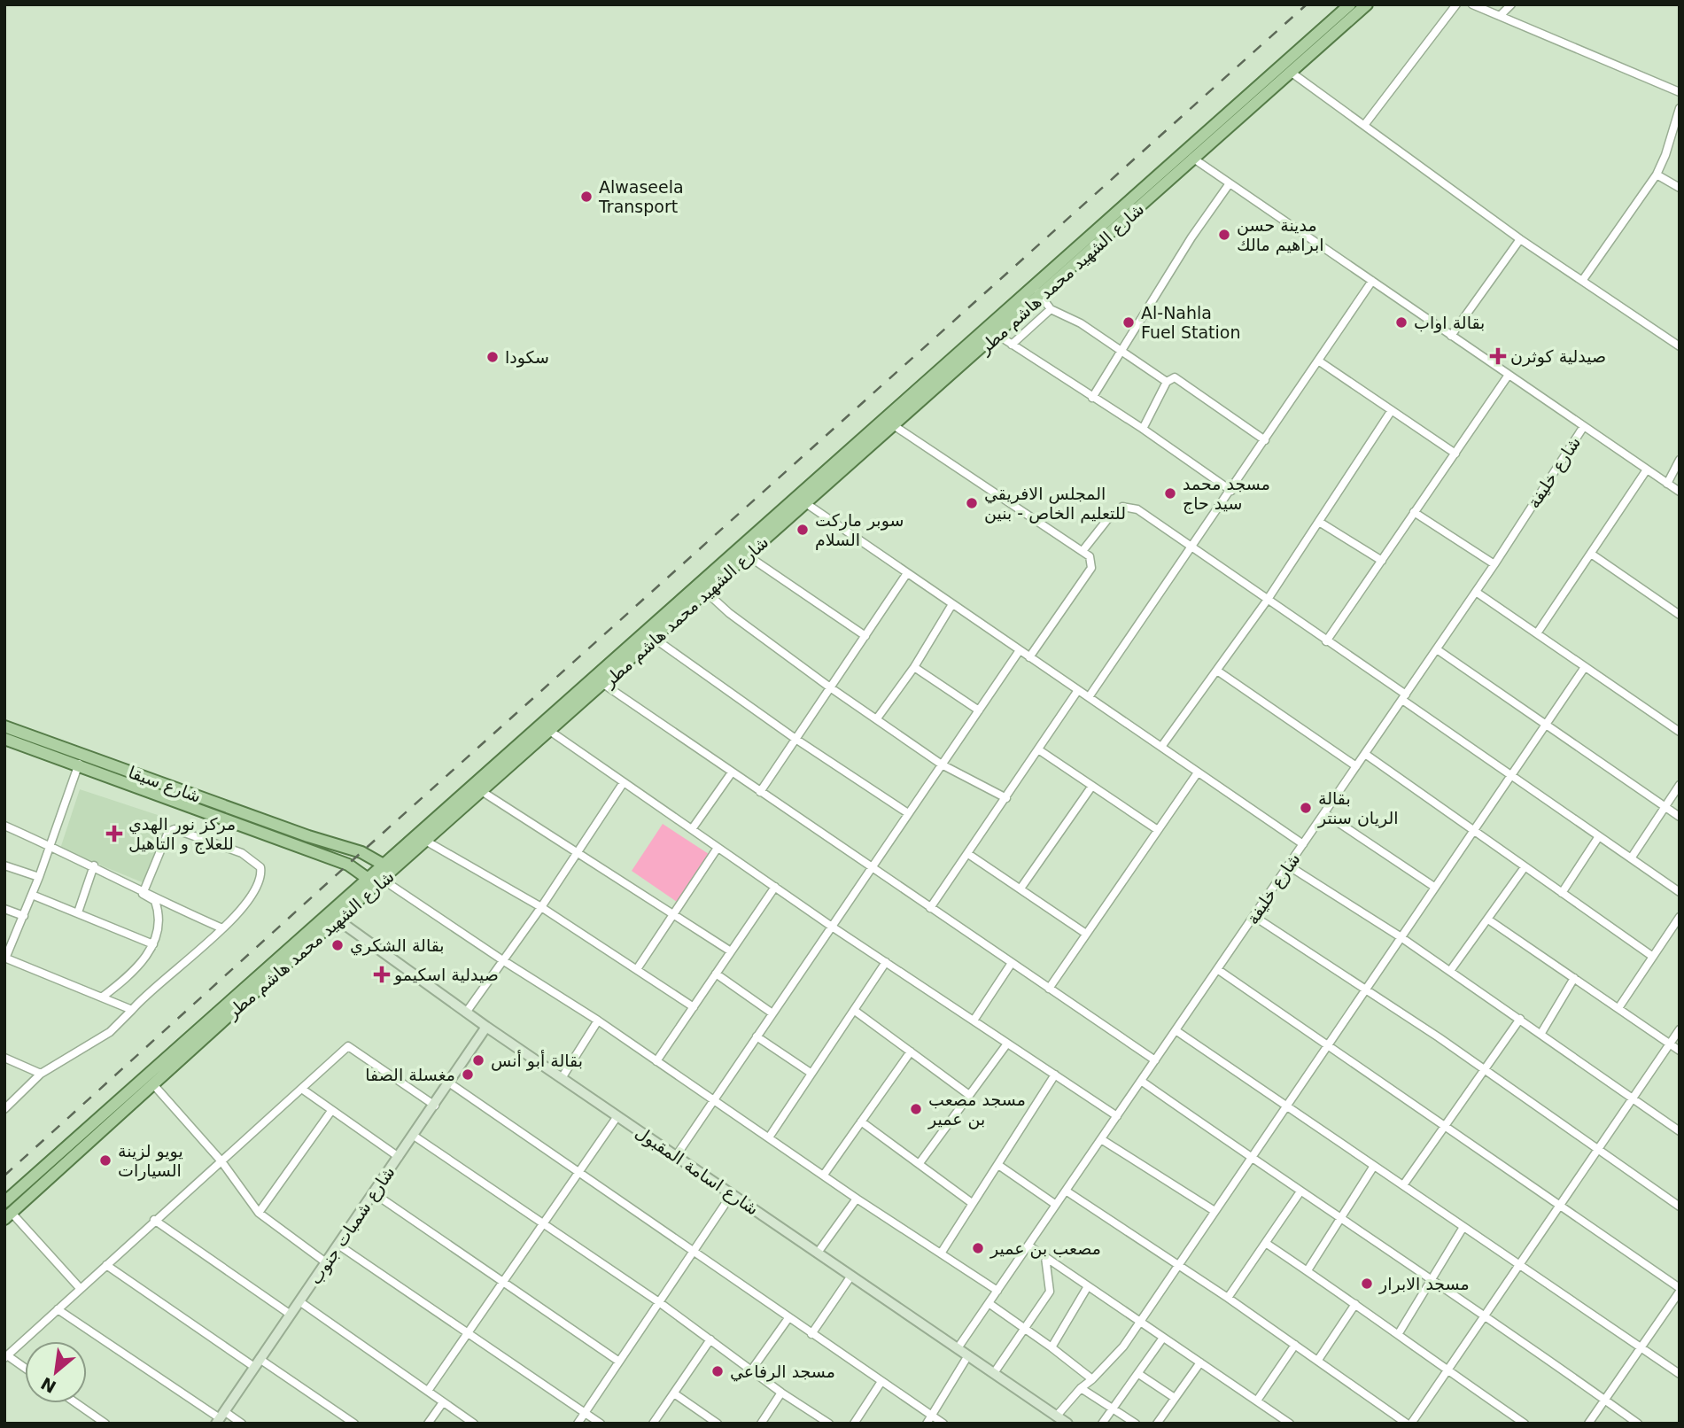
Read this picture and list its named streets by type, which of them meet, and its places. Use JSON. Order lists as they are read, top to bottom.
{
  "streets": {
    "main road": ["شارع الشهيد محمد هاشم مطر", "شارع سيقا"],
    "street": ["شارع خليفة", "شارع اسامة المقبول", "شارع شمبات جنوب"]
  },
  "crossings": [
    ["شارع الشهيد محمد هاشم مطر", "شارع سيقا"],
    ["شارع الشهيد محمد هاشم مطر", "شارع اسامة المقبول"],
    ["شارع خليفة", "شارع اسامة المقبول"],
    ["شارع اسامة المقبول", "شارع شمبات جنوب"]
  ],
  "places": {
    "other": [
      "Alwaseela Transport",
      "مدينة حسن ابراهيم مالك",
      "Al-Nahla Fuel Station",
      "بقالة اواب",
      "سكودا",
      "مسجد محمد سيد حاج",
      "المجلس الافريقي للتعليم الخاص - بنين",
      "سوبر ماركت السلام",
      "بقالة الريان سنتر",
      "بقالة الشكري",
      "بقالة أبو أنس",
      "مغسلة الصفا",
      "مسجد مصعب بن عمير",
      "يويو لزينة السيارات",
      "مصعب بن عمير",
      "مسجد الابرار",
      "مسجد الرفاعي"
    ],
    "health": ["صيدلية كوثرن", "مركز نور الهدي للعلاج و التاهيل", "صيدلية اسكيمو"]
  },
  "north": "bottom left"
}
